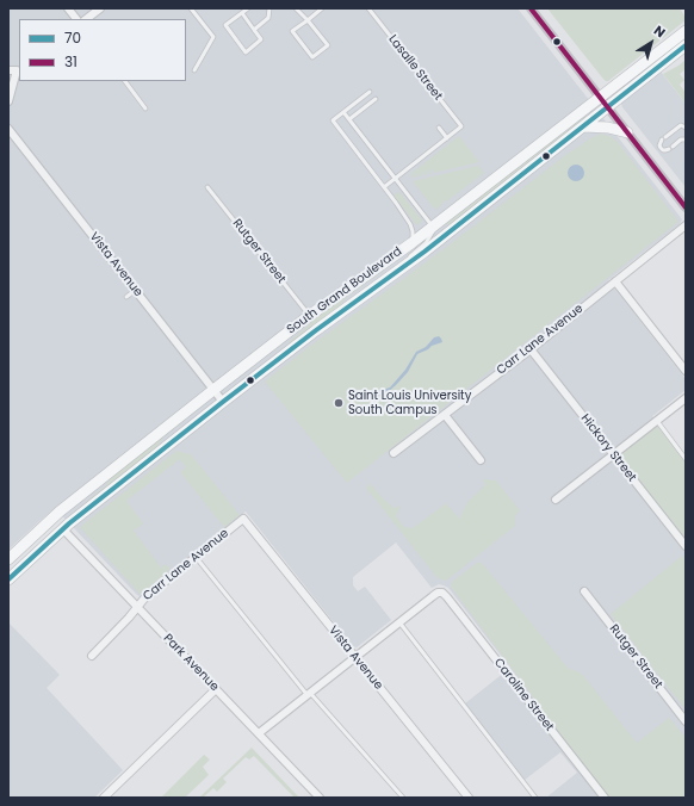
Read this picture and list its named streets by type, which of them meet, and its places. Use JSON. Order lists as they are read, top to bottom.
{
  "streets": {
    "main road": ["South Grand Boulevard"],
    "street": [
      "Rutger Street",
      "Vista Avenue",
      "Carr Lane Avenue",
      "Hickory Street",
      "Park Avenue",
      "Caroline Street"
    ],
    "lane": ["Lasalle Street"]
  },
  "crossings": [
    ["Rutger Street", "South Grand Boulevard"],
    ["Vista Avenue", "South Grand Boulevard"],
    ["Vista Avenue", "Carr Lane Avenue"],
    ["South Grand Boulevard", "Park Avenue"],
    ["Carr Lane Avenue", "Hickory Street"],
    ["Carr Lane Avenue", "Park Avenue"]
  ],
  "places": ["Saint Louis University South Campus"],
  "lines": ["transit line 31", "transit line 70"],
  "legend": ["70", "31"],
  "north": "top right"
}
